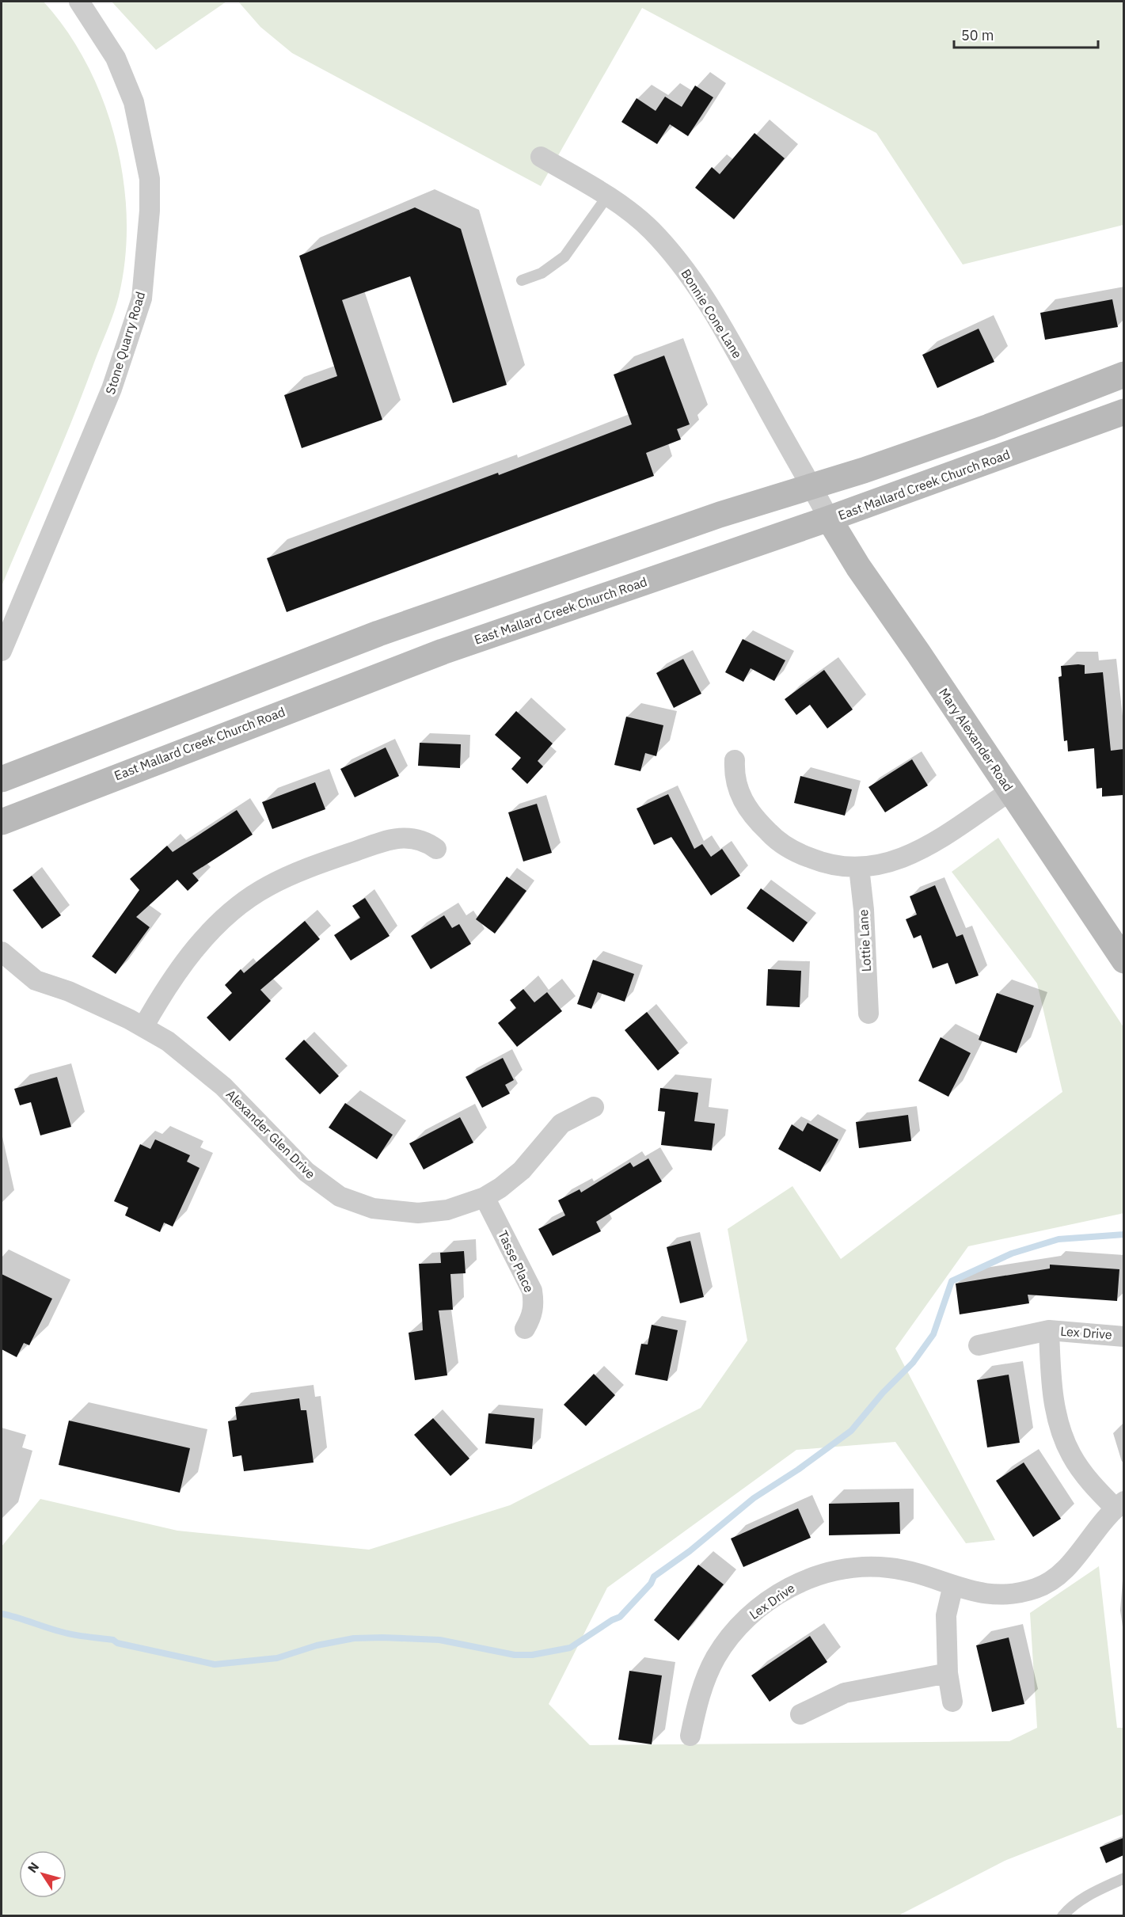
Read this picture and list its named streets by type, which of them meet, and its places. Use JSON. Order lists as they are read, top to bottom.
{
  "streets": {
    "main road": ["East Mallard Creek Church Road", "Mary Alexander Road"],
    "street": [
      "Bonnie Cone Lane",
      "Stone Quarry Road",
      "Lottie Lane",
      "Alexander Glen Drive",
      "Tasse Place",
      "Lex Drive"
    ]
  },
  "crossings": [
    ["Bonnie Cone Lane", "East Mallard Creek Church Road"],
    ["Bonnie Cone Lane", "Mary Alexander Road"],
    ["East Mallard Creek Church Road", "Mary Alexander Road"],
    ["Alexander Glen Drive", "Tasse Place"]
  ],
  "scale_bar": "50 m",
  "north": "top left"
}
